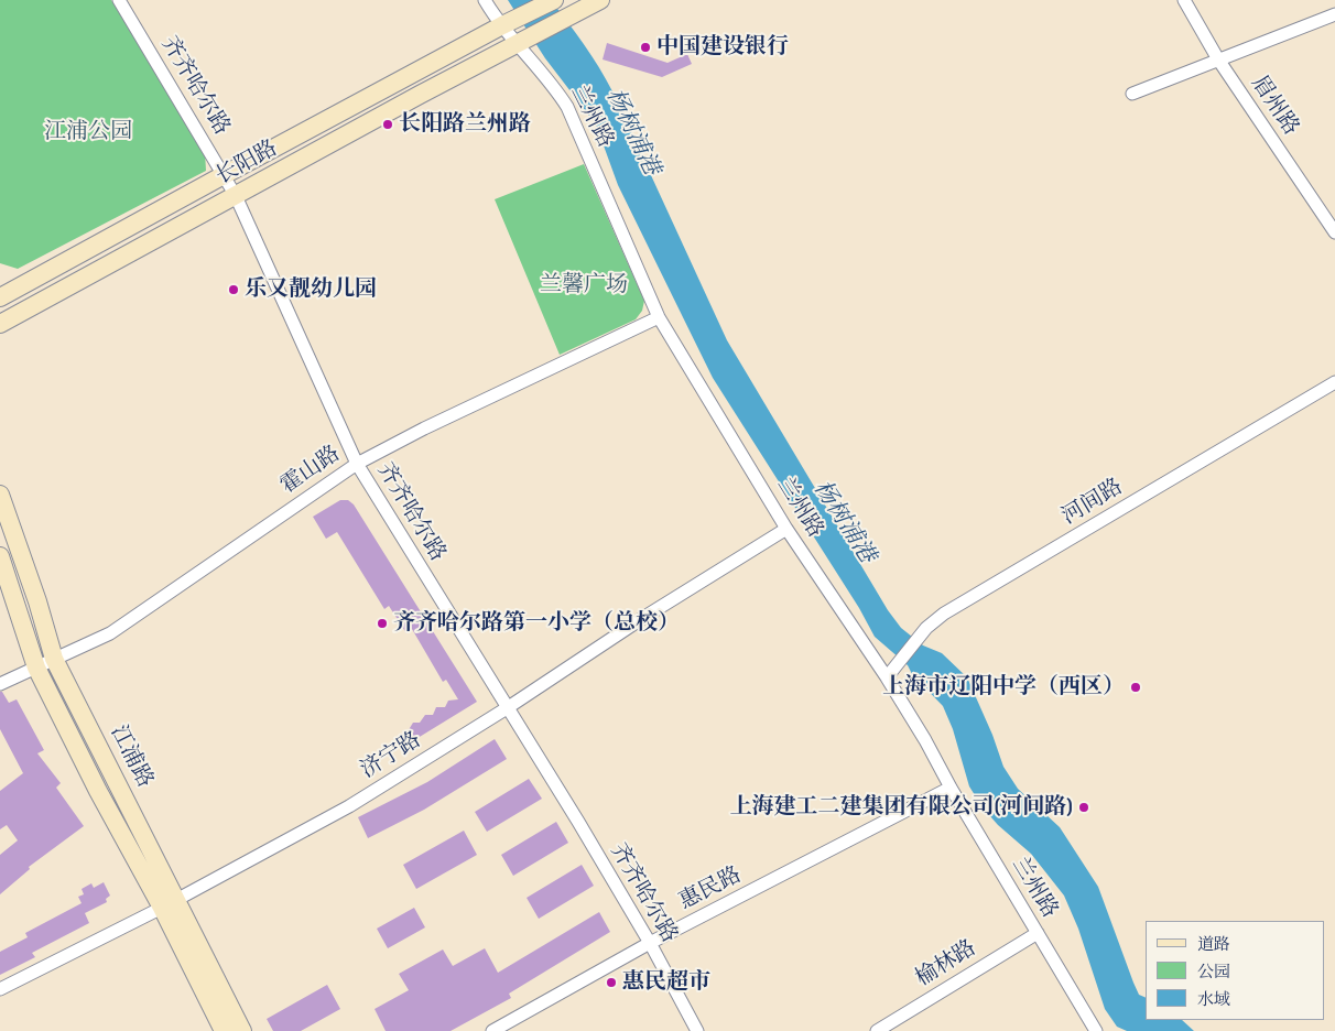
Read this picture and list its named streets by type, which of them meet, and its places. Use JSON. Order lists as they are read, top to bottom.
{
  "streets": {
    "main road": ["长阳路", "江浦路"],
    "street": [
      "齐齐哈尔路",
      "眉州路",
      "兰州路",
      "霍山路",
      "河间路",
      "济宁路",
      "惠民路",
      "榆林路"
    ]
  },
  "crossings": [
    ["齐齐哈尔路", "长阳路"],
    ["齐齐哈尔路", "霍山路"],
    ["齐齐哈尔路", "济宁路"],
    ["齐齐哈尔路", "惠民路"],
    ["兰州路", "长阳路"],
    ["兰州路", "霍山路"],
    ["兰州路", "河间路"],
    ["兰州路", "济宁路"],
    ["兰州路", "惠民路"],
    ["兰州路", "榆林路"],
    ["霍山路", "江浦路"],
    ["济宁路", "江浦路"]
  ],
  "water": ["杨树浦港"],
  "parks": ["江浦公园", "兰馨广场"],
  "places": [
    "中国建设银行",
    "长阳路兰州路",
    "乐又靓幼儿园",
    "齐齐哈尔路第一小学（总校）",
    "上海市辽阳中学（西区）",
    "上海建工二建集团有限公司(河间路)",
    "惠民超市"
  ],
  "legend": ["道路", "公园", "水域"]
}
